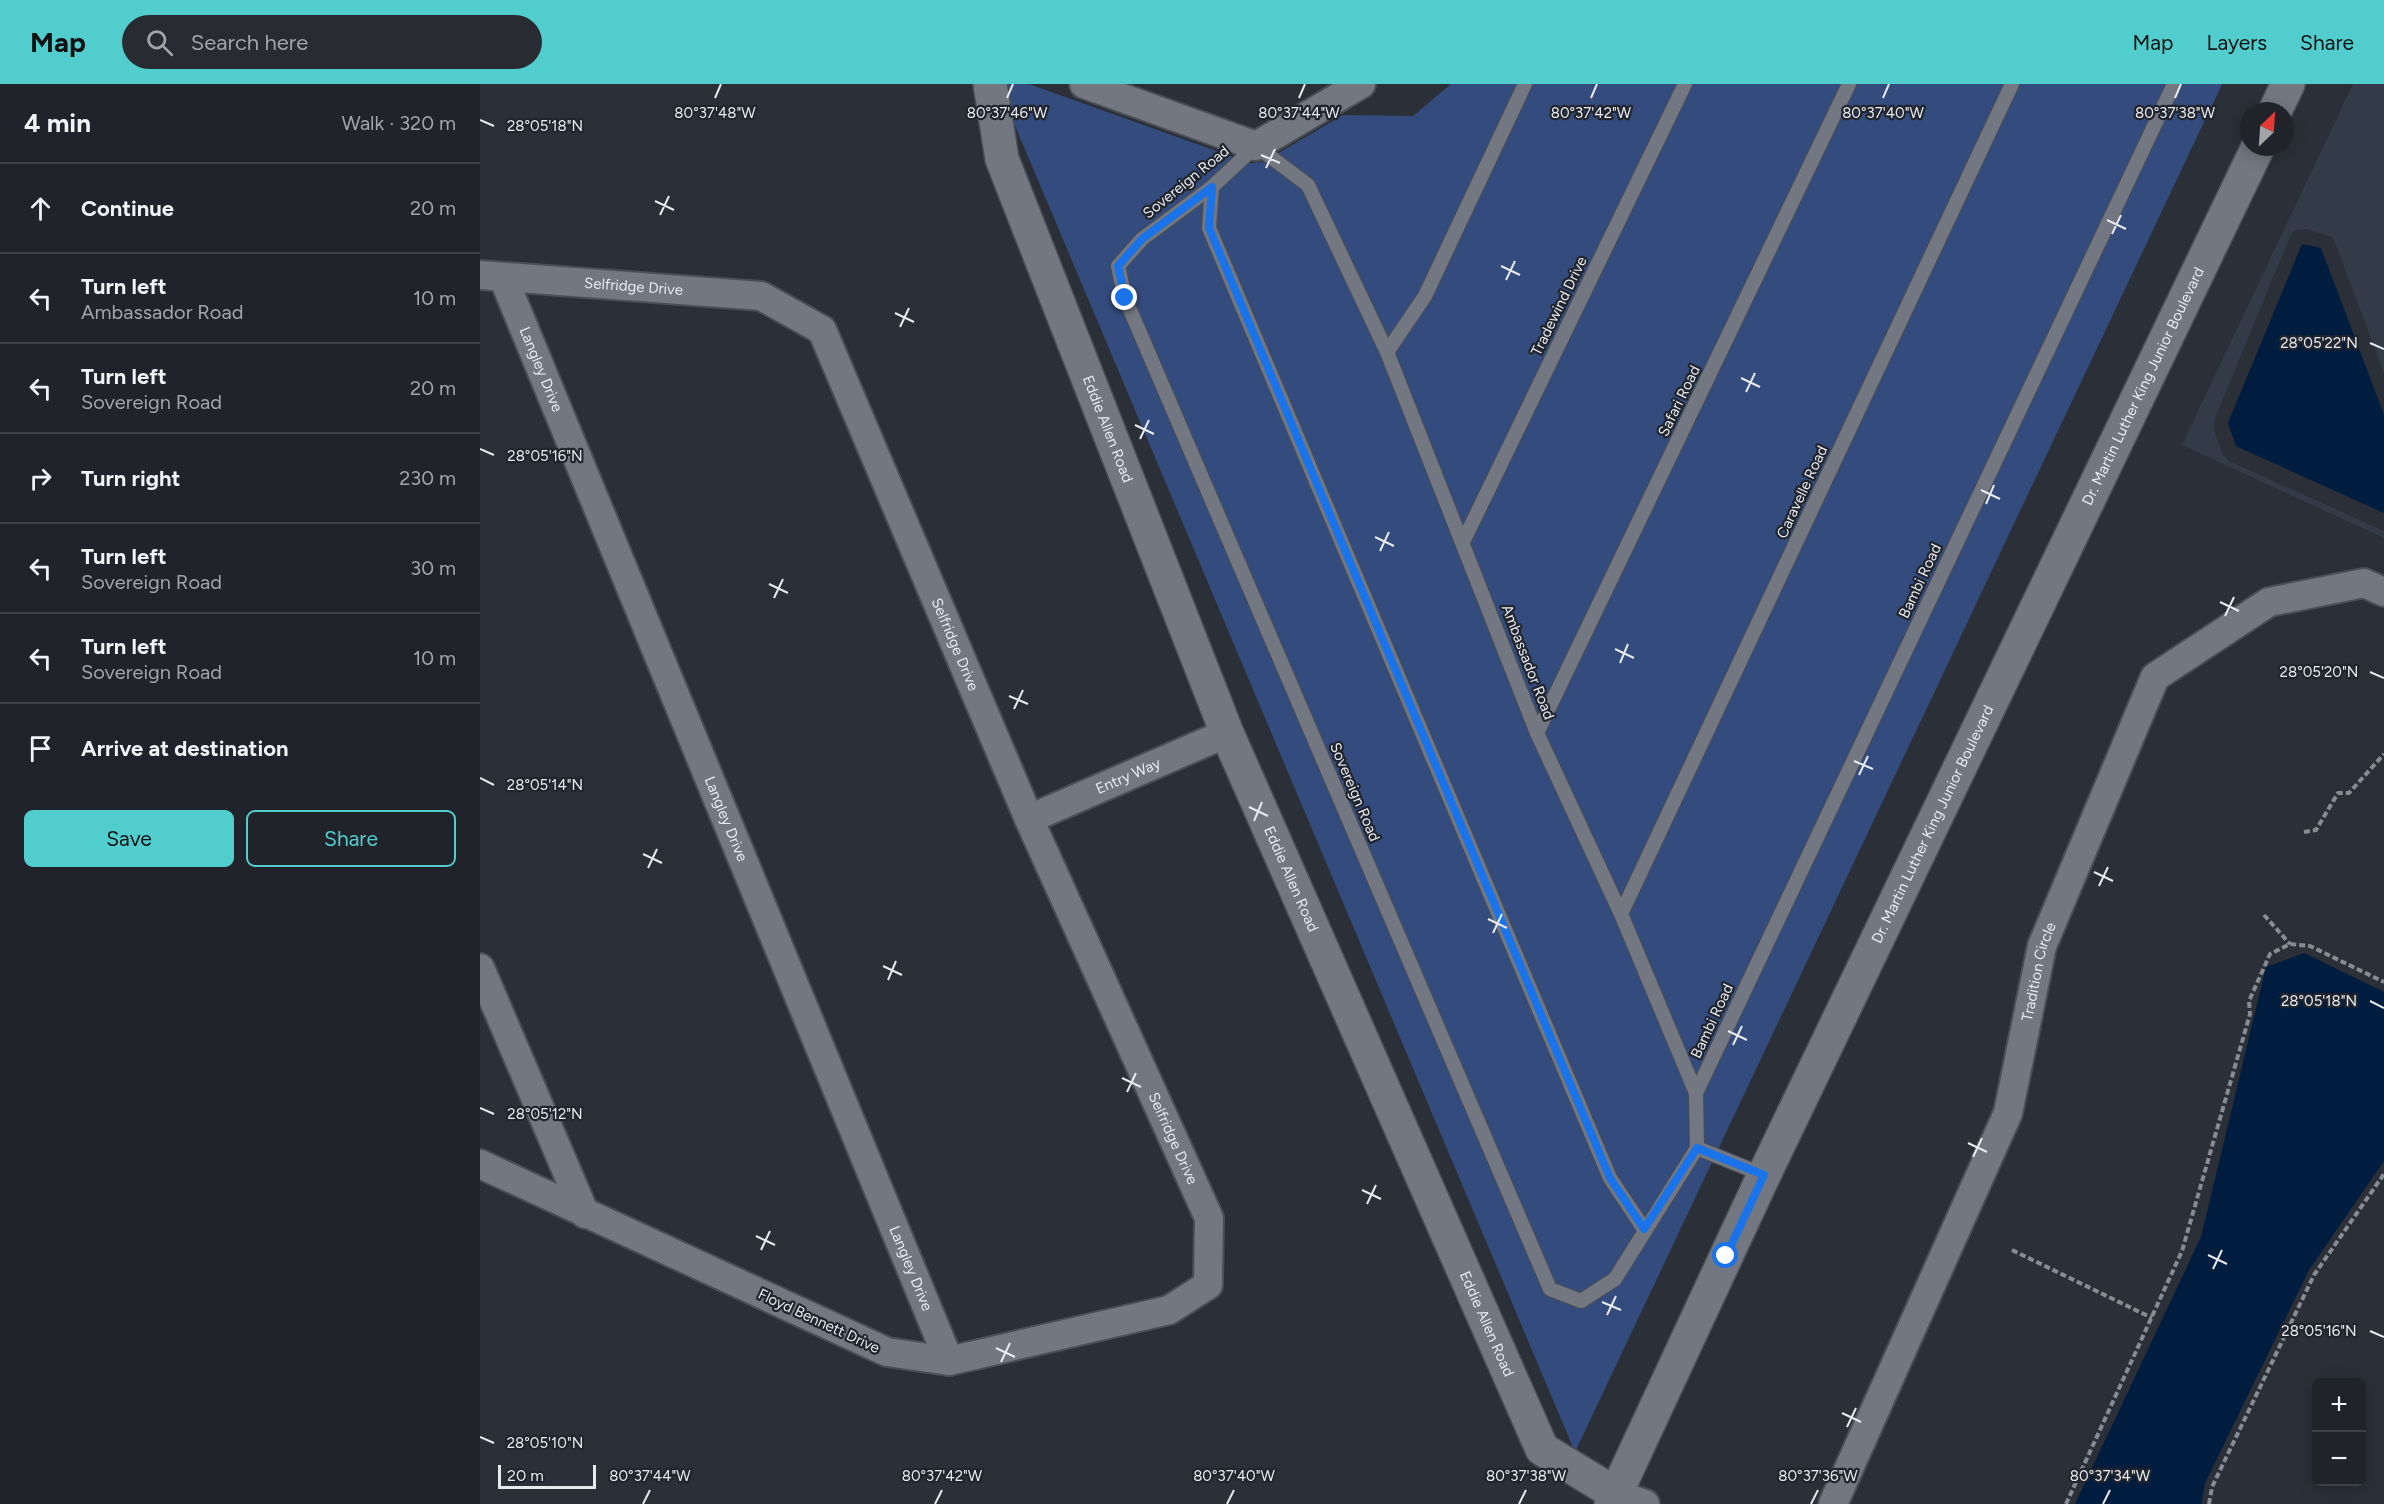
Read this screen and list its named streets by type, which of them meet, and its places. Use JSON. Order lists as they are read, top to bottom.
{
  "streets": {
    "street": [
      "Selfridge Drive",
      "Langley Drive",
      "Dr. Martin Luther King Junior Boulevard",
      "Eddie Allen Road",
      "Entry Way",
      "Tradition Circle",
      "Floyd Bennett Drive"
    ],
    "lane": [
      "Sovereign Road",
      "Tradewind Drive",
      "Safari Road",
      "Caravelle Road",
      "Bambi Road",
      "Ambassador Road"
    ]
  },
  "crossings": [
    ["Sovereign Road", "Ambassador Road"],
    ["Selfridge Drive", "Langley Drive"],
    ["Selfridge Drive", "Entry Way"],
    ["Selfridge Drive", "Floyd Bennett Drive"],
    ["Tradewind Drive", "Ambassador Road"],
    ["Langley Drive", "Floyd Bennett Drive"],
    ["Dr. Martin Luther King Junior Boulevard", "Eddie Allen Road"],
    ["Safari Road", "Ambassador Road"],
    ["Eddie Allen Road", "Entry Way"],
    ["Caravelle Road", "Ambassador Road"],
    ["Bambi Road", "Ambassador Road"]
  ],
  "scale_bar": "20 m",
  "north": "top right",
  "page": {
    "header": "Map",
    "search": "Search here",
    "nav": ["Map", "Layers", "Share"],
    "heading": ["4 min", "Walk · 320 m"],
    "list": [
      ["Continue", "20 m"],
      ["Turn left", "Ambassador Road", "10 m"],
      ["Turn left", "Sovereign Road", "20 m"],
      ["Turn right", "230 m"],
      ["Turn left", "Sovereign Road", "30 m"],
      ["Turn left", "Sovereign Road", "10 m"],
      "Arrive at destination"
    ],
    "buttons": ["Save", "Share"],
    "map_buttons": ["+", "−"],
    "scale": "20 m"
  },
  "coordinates": [
    "80°37'48\"W",
    "80°37'46\"W",
    "80°37'44\"W",
    "80°37'42\"W",
    "80°37'40\"W",
    "80°37'38\"W",
    "28°05'18\"N",
    "28°05'22\"N",
    "28°05'16\"N",
    "28°05'20\"N",
    "28°05'14\"N",
    "28°05'12\"N",
    "28°05'10\"N",
    "80°37'36\"W",
    "80°37'34\"W"
  ]
}
